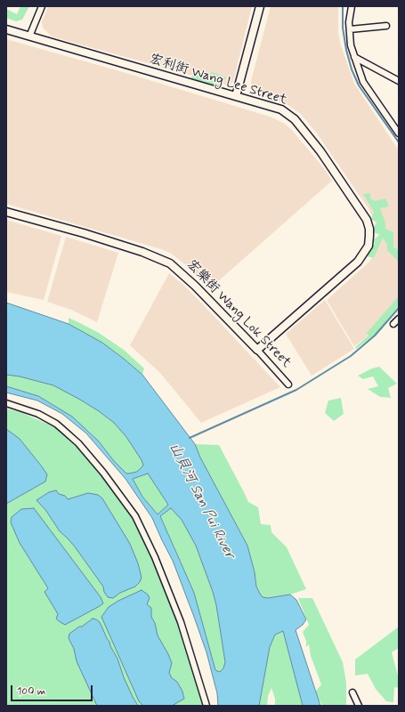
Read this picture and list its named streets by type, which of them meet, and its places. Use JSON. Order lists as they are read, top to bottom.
{
  "streets": {
    "street": ["宏利街 Wang Lee Street", "宏樂街 Wang Lok Street"]
  },
  "crossings": [
    ["宏利街 Wang Lee Street", "宏樂街 Wang Lok Street"]
  ],
  "water": ["山貝河 San Pui River"],
  "scale_bar": "100 m"
}
